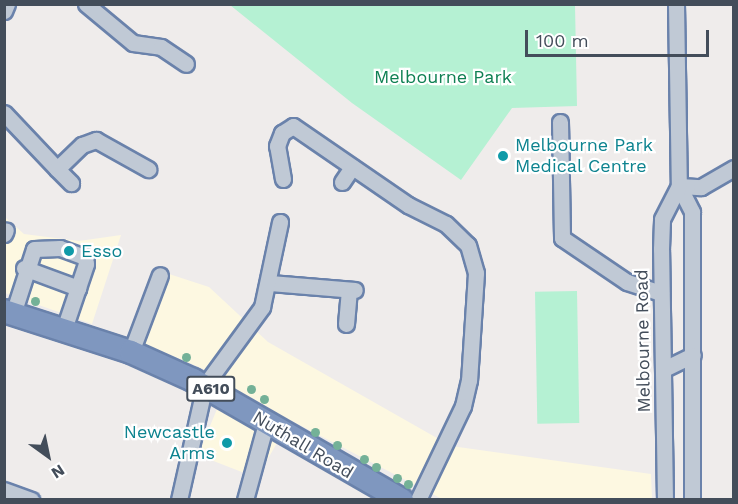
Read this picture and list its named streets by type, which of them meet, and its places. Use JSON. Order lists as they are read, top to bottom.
{
  "streets": {
    "highway": ["A610", "Nuthall Road"],
    "street": ["Melbourne Road"]
  },
  "parks": ["Melbourne Park"],
  "places": ["Melbourne Park Medical Centre", "Esso", "Newcastle Arms"],
  "scale_bar": "100 m",
  "north": "bottom right"
}
